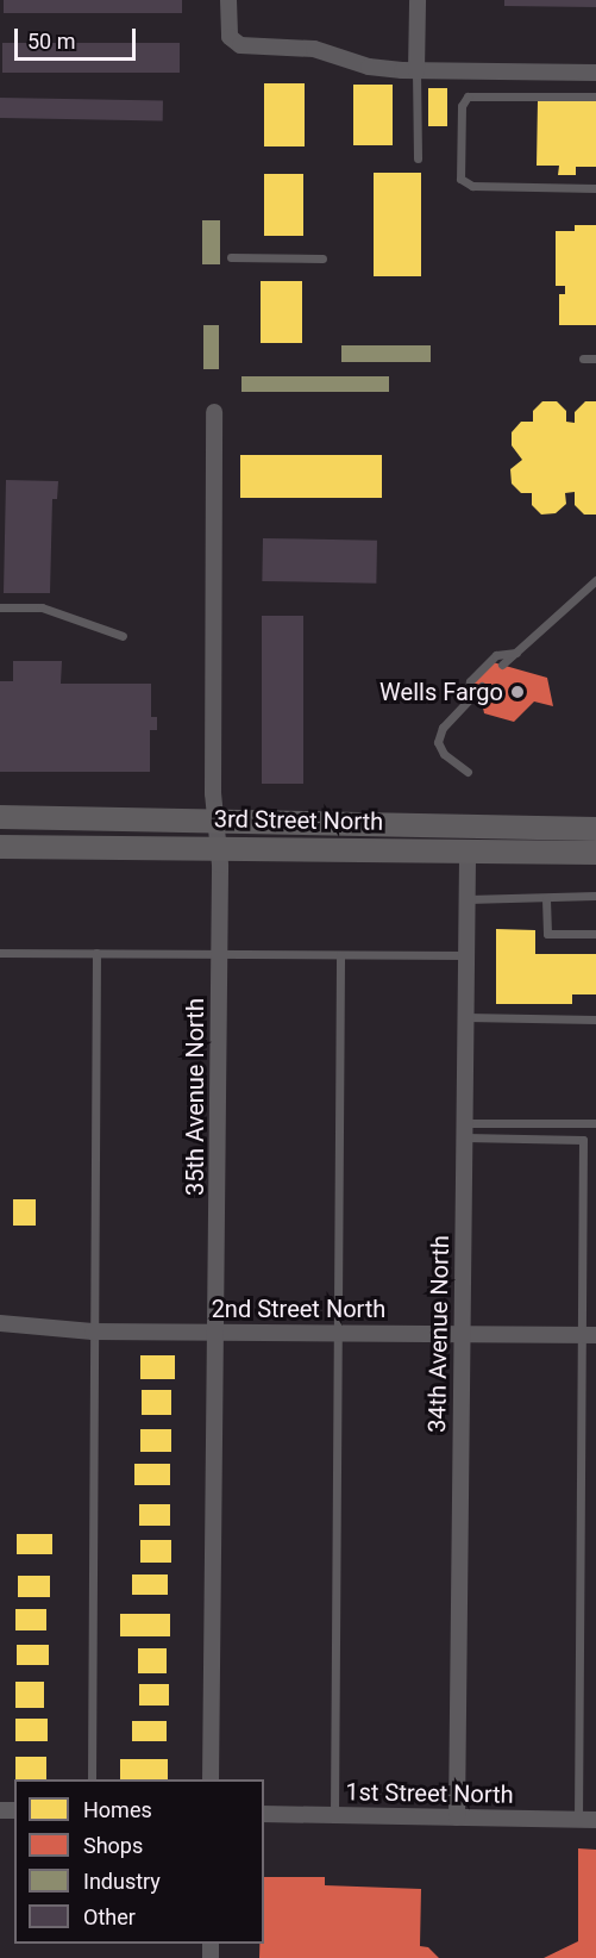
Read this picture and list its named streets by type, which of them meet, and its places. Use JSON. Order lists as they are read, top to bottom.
{
  "streets": {
    "main road": ["3rd Street North"],
    "street": [
      "35th Avenue North",
      "2nd Street North",
      "34th Avenue North",
      "1st Street North"
    ]
  },
  "crossings": [
    ["3rd Street North", "35th Avenue North"],
    ["3rd Street North", "34th Avenue North"],
    ["35th Avenue North", "2nd Street North"],
    ["2nd Street North", "34th Avenue North"],
    ["34th Avenue North", "1st Street North"]
  ],
  "places": ["Wells Fargo"],
  "legend": [
    "Homes",
    "Shops",
    "Industry",
    "Other"
  ],
  "scale_bar": "50 m"
}
